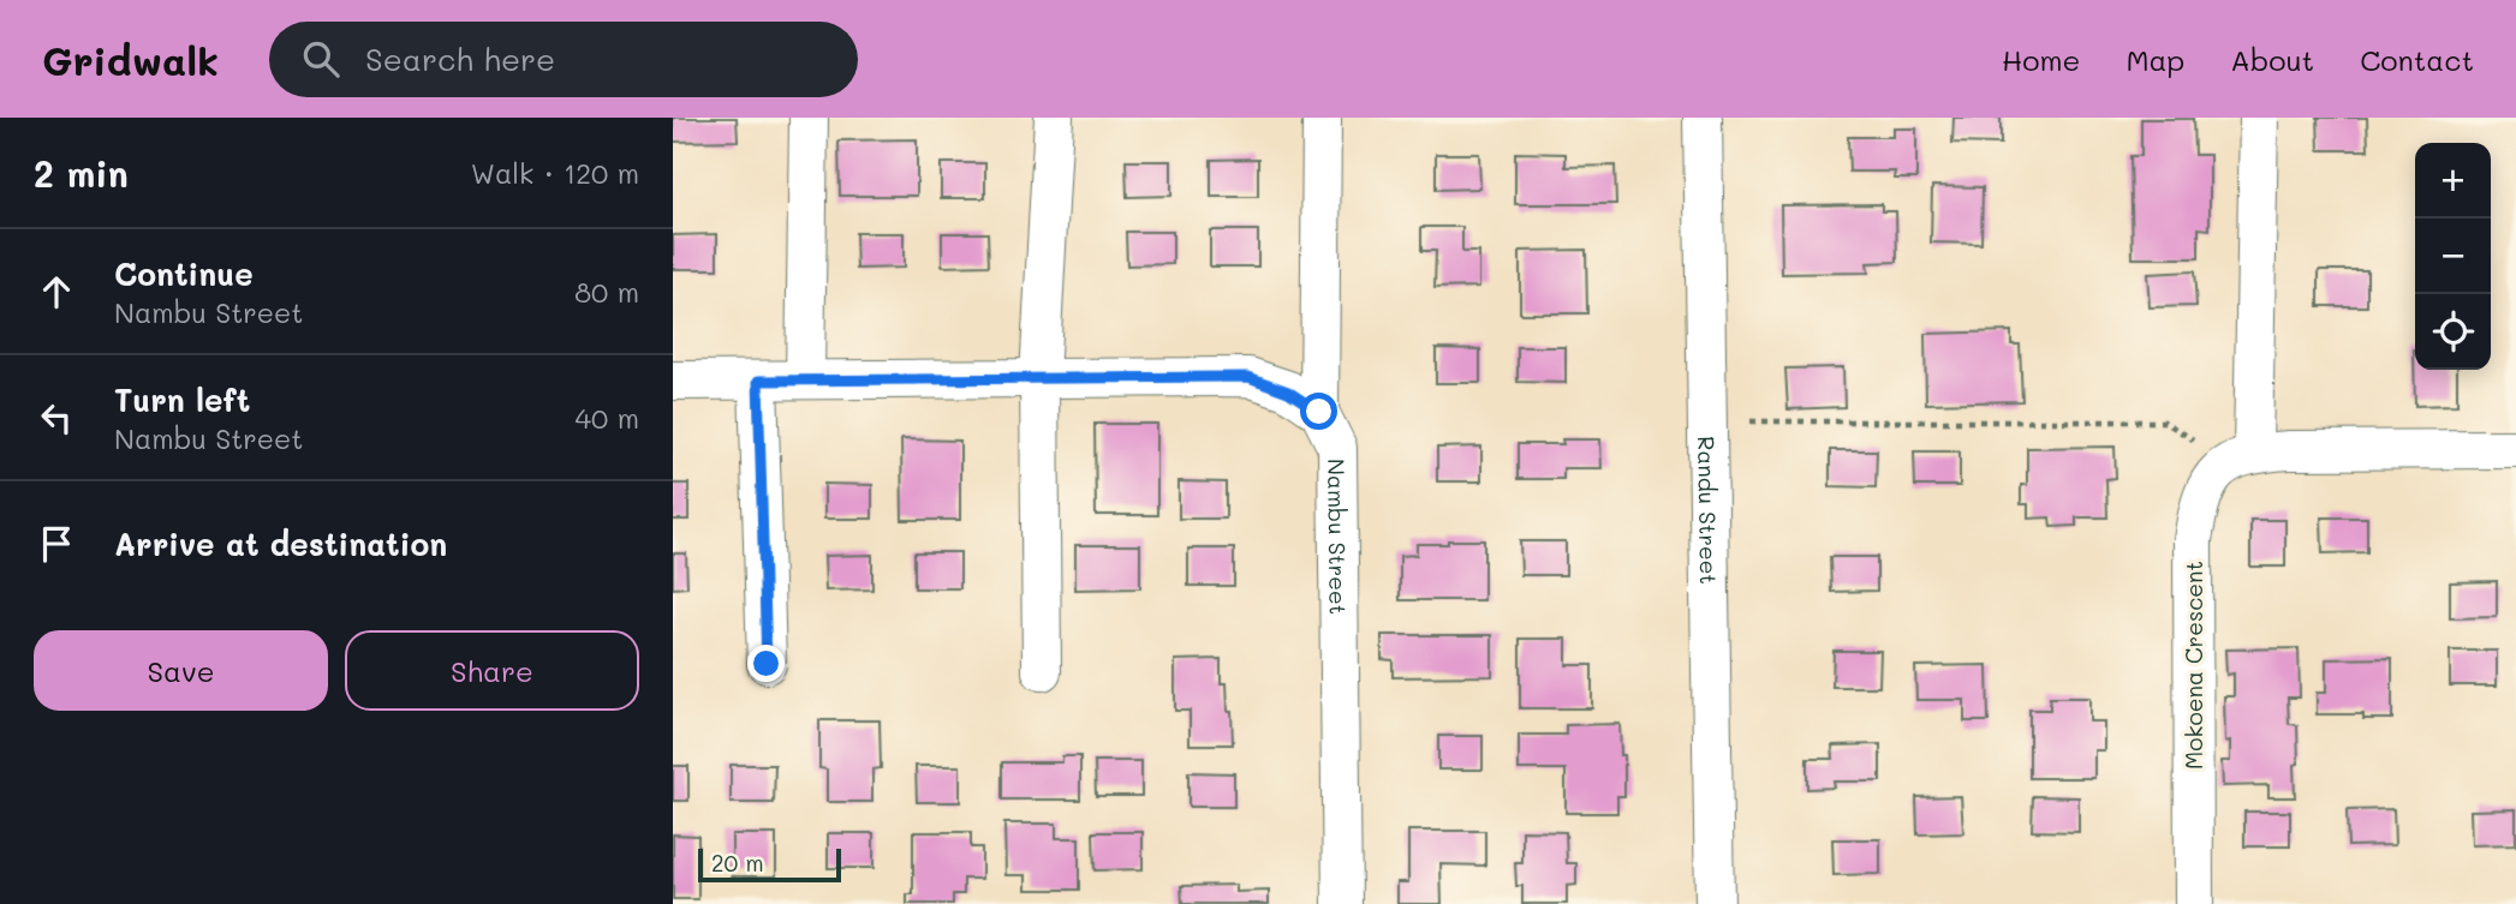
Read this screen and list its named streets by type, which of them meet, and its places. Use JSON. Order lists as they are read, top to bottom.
{
  "streets": {
    "street": ["Randu Street", "Nambu Street", "Mokoena Crescent"]
  },
  "scale_bar": "20 m",
  "page": {
    "header": "Gridwalk",
    "search": "Search here",
    "nav": [
      "Home",
      "Map",
      "About",
      "Contact"
    ],
    "heading": ["2 min", "Walk · 120 m"],
    "map_buttons": ["+", "−"],
    "list": [
      ["Continue", "Nambu Street", "80 m"],
      ["Turn left", "Nambu Street", "40 m"],
      "Arrive at destination"
    ],
    "buttons": ["Save", "Share"],
    "scale": "20 m"
  }
}
